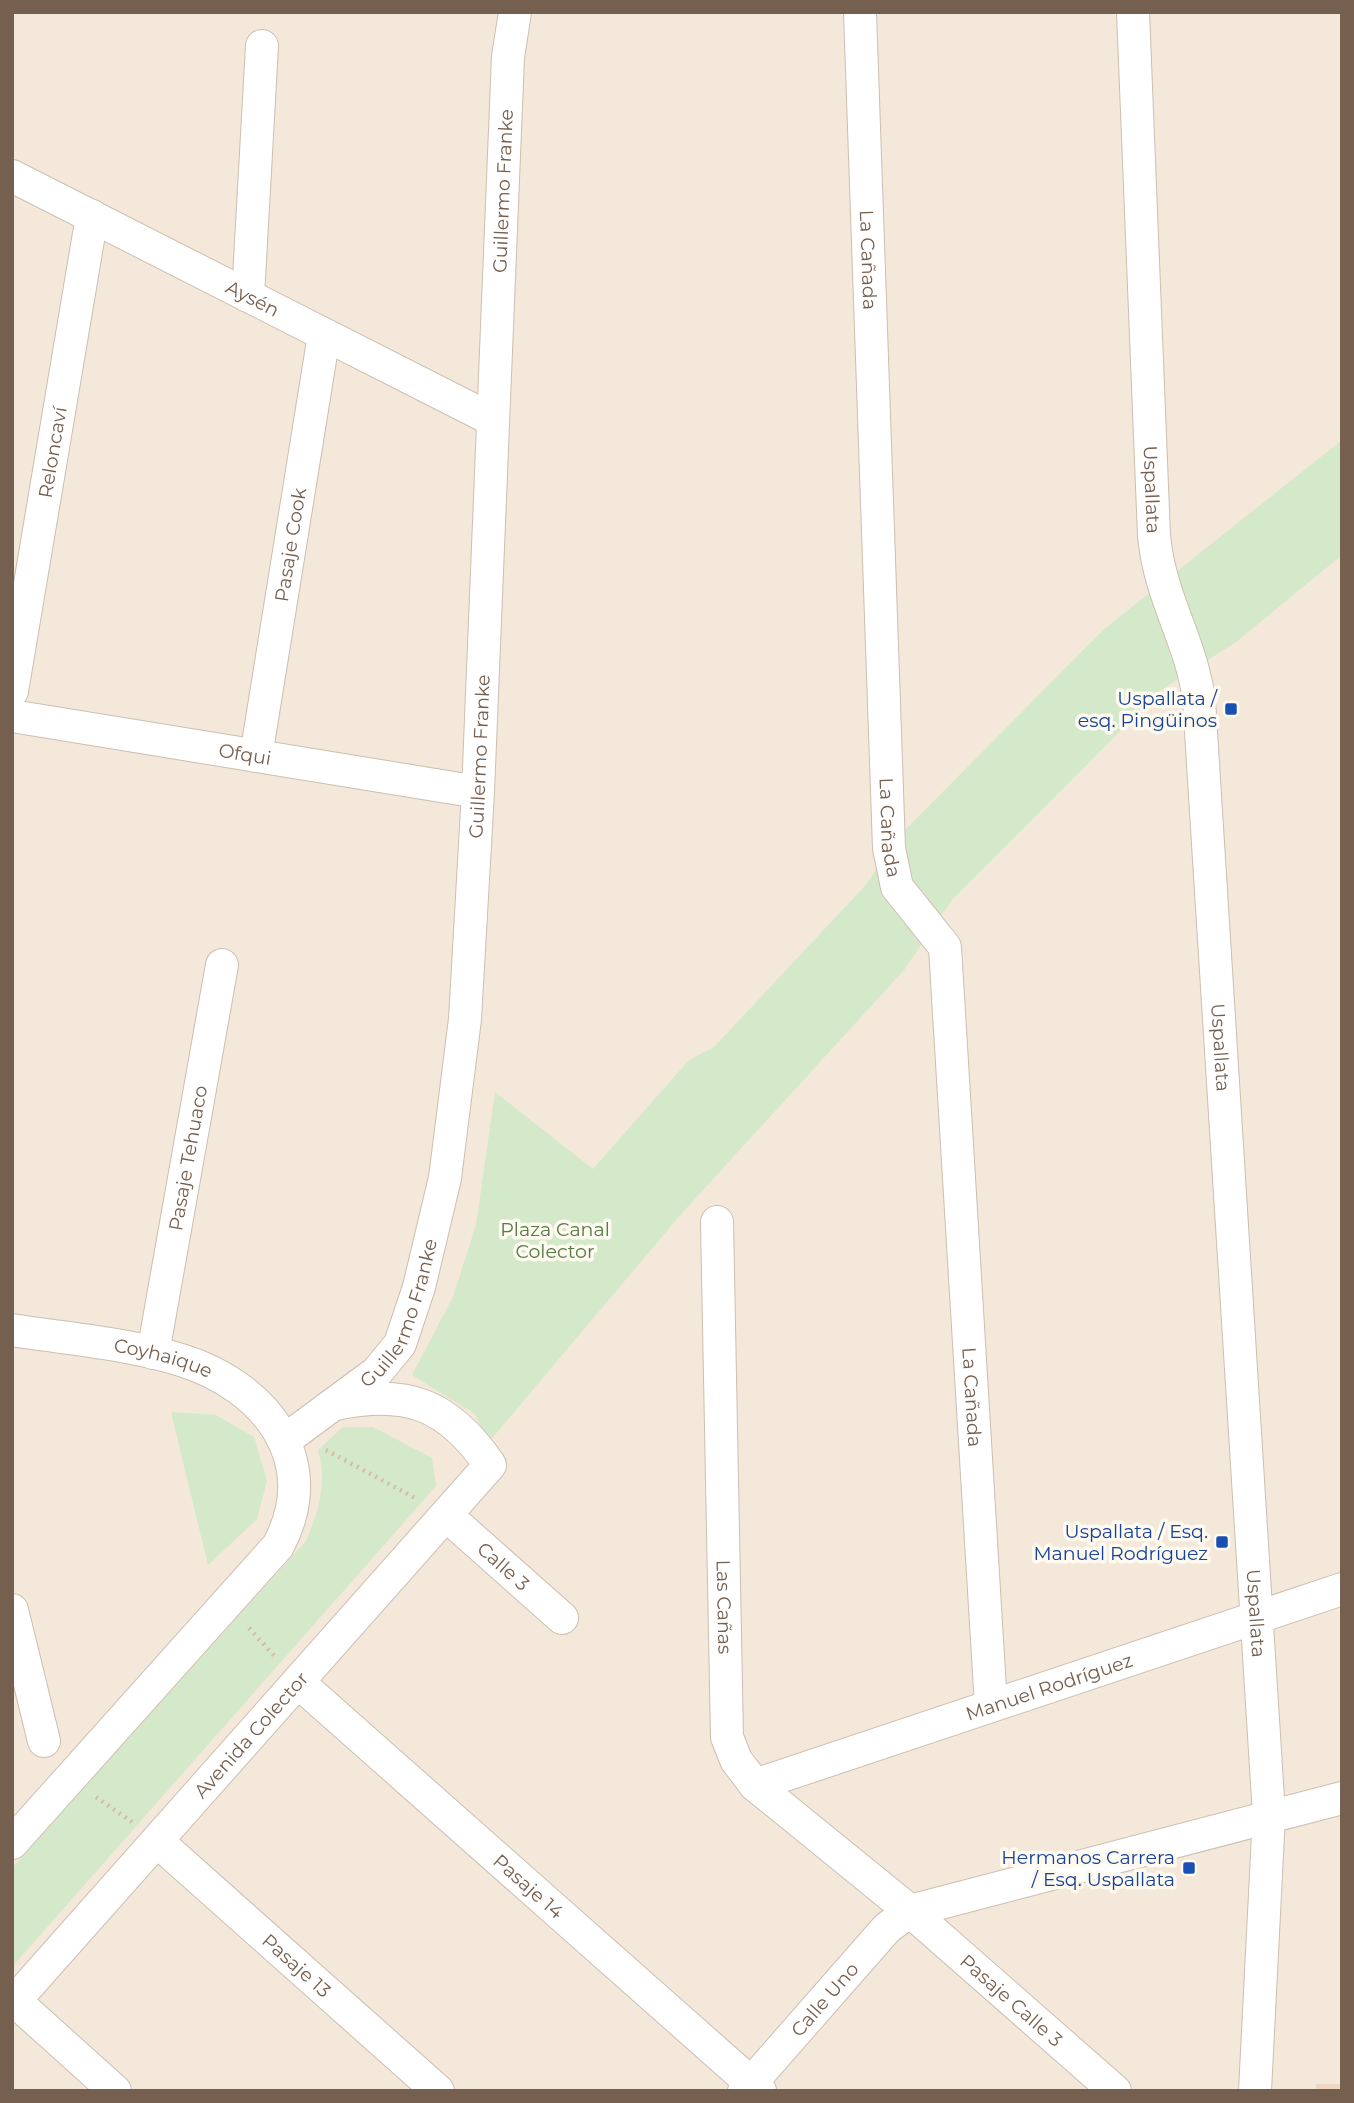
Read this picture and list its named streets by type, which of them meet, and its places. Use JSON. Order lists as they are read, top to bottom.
{
  "streets": {
    "street": [
      "Guillermo Franke",
      "La Cañada",
      "Aysén",
      "Reloncaví",
      "Uspallata",
      "Pasaje Cook",
      "Ofqui",
      "Pasaje Tehuaco",
      "Coyhaique",
      "Calle 3",
      "Las Cañas",
      "Manuel Rodríguez",
      "Avenida Colector",
      "Pasaje 14",
      "Pasaje 13",
      "Calle Uno",
      "Pasaje Calle 3"
    ]
  },
  "crossings": [
    ["Guillermo Franke", "Aysén"],
    ["Guillermo Franke", "Ofqui"],
    ["Guillermo Franke", "Coyhaique"],
    ["Guillermo Franke", "Avenida Colector"],
    ["La Cañada", "Manuel Rodríguez"],
    ["Aysén", "Reloncaví"],
    ["Aysén", "Pasaje Cook"],
    ["Uspallata", "Manuel Rodríguez"],
    ["Pasaje Cook", "Ofqui"],
    ["Pasaje Tehuaco", "Coyhaique"],
    ["Calle 3", "Avenida Colector"],
    ["Las Cañas", "Manuel Rodríguez"],
    ["Las Cañas", "Calle Uno"],
    ["Las Cañas", "Pasaje Calle 3"],
    ["Avenida Colector", "Pasaje 14"],
    ["Avenida Colector", "Pasaje 13"],
    ["Pasaje 14", "Calle Uno"],
    ["Calle Uno", "Pasaje Calle 3"]
  ],
  "parks": ["Plaza Canal Colector"],
  "places": {
    "transit": ["Uspallata / esq. Pingüinos", "Uspallata / Esq. Manuel Rodríguez", "Hermanos Carrera / Esq. Uspallata"]
  }
}
